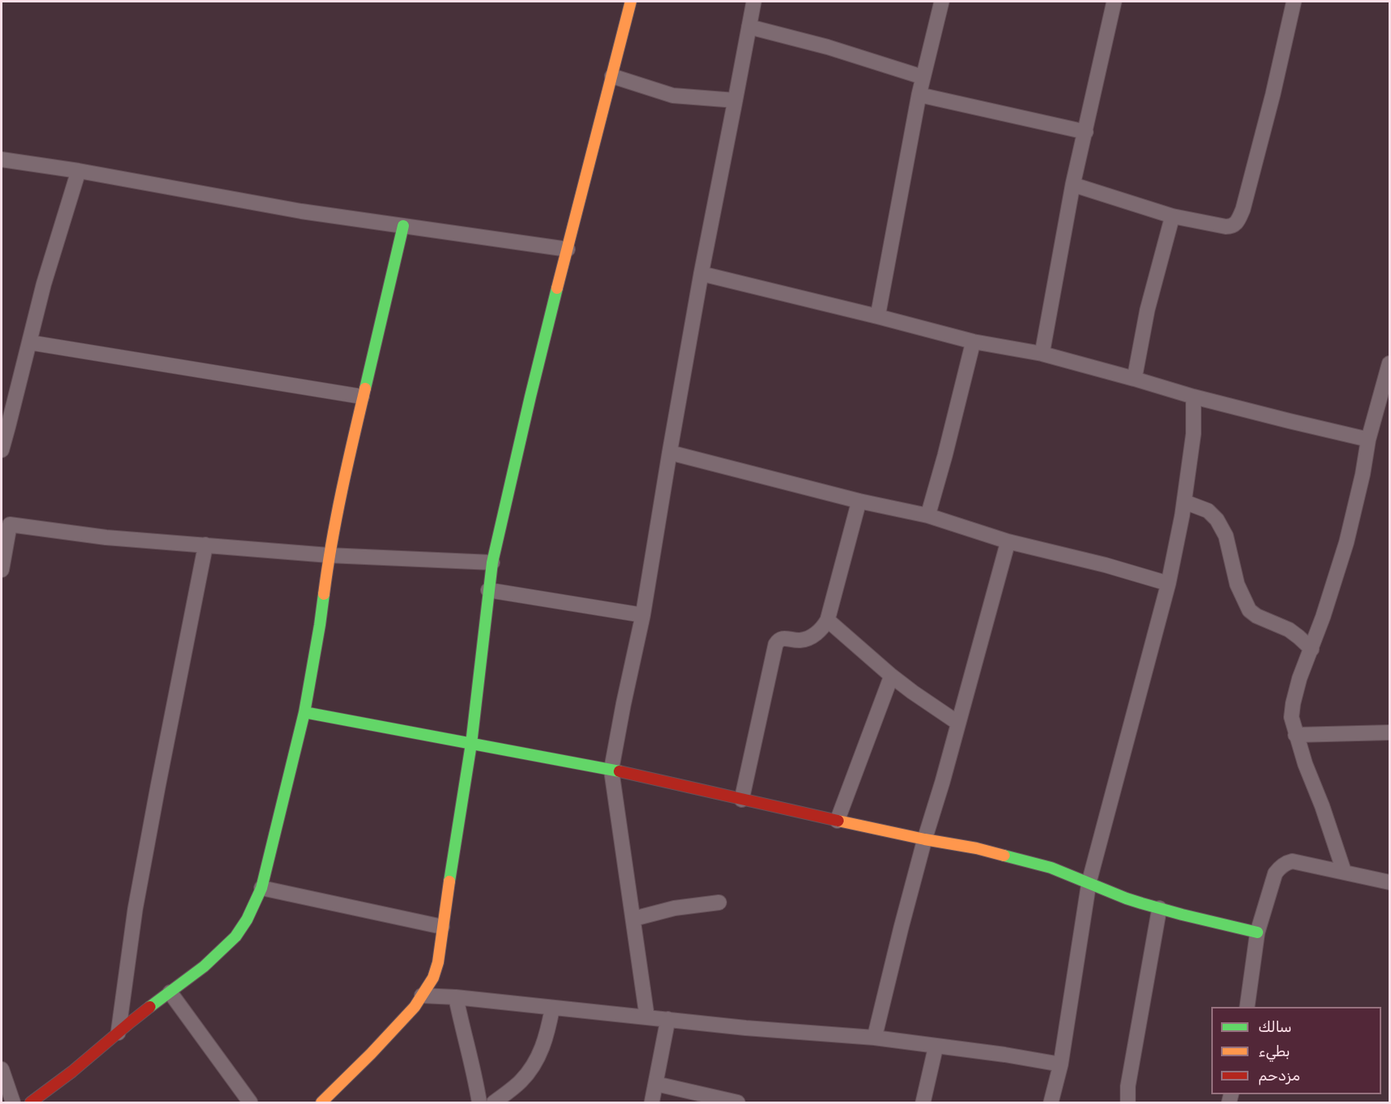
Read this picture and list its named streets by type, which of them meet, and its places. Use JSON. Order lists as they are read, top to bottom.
{
  "legend": ["سالك", "بطيء", "مزدحم"]
}
